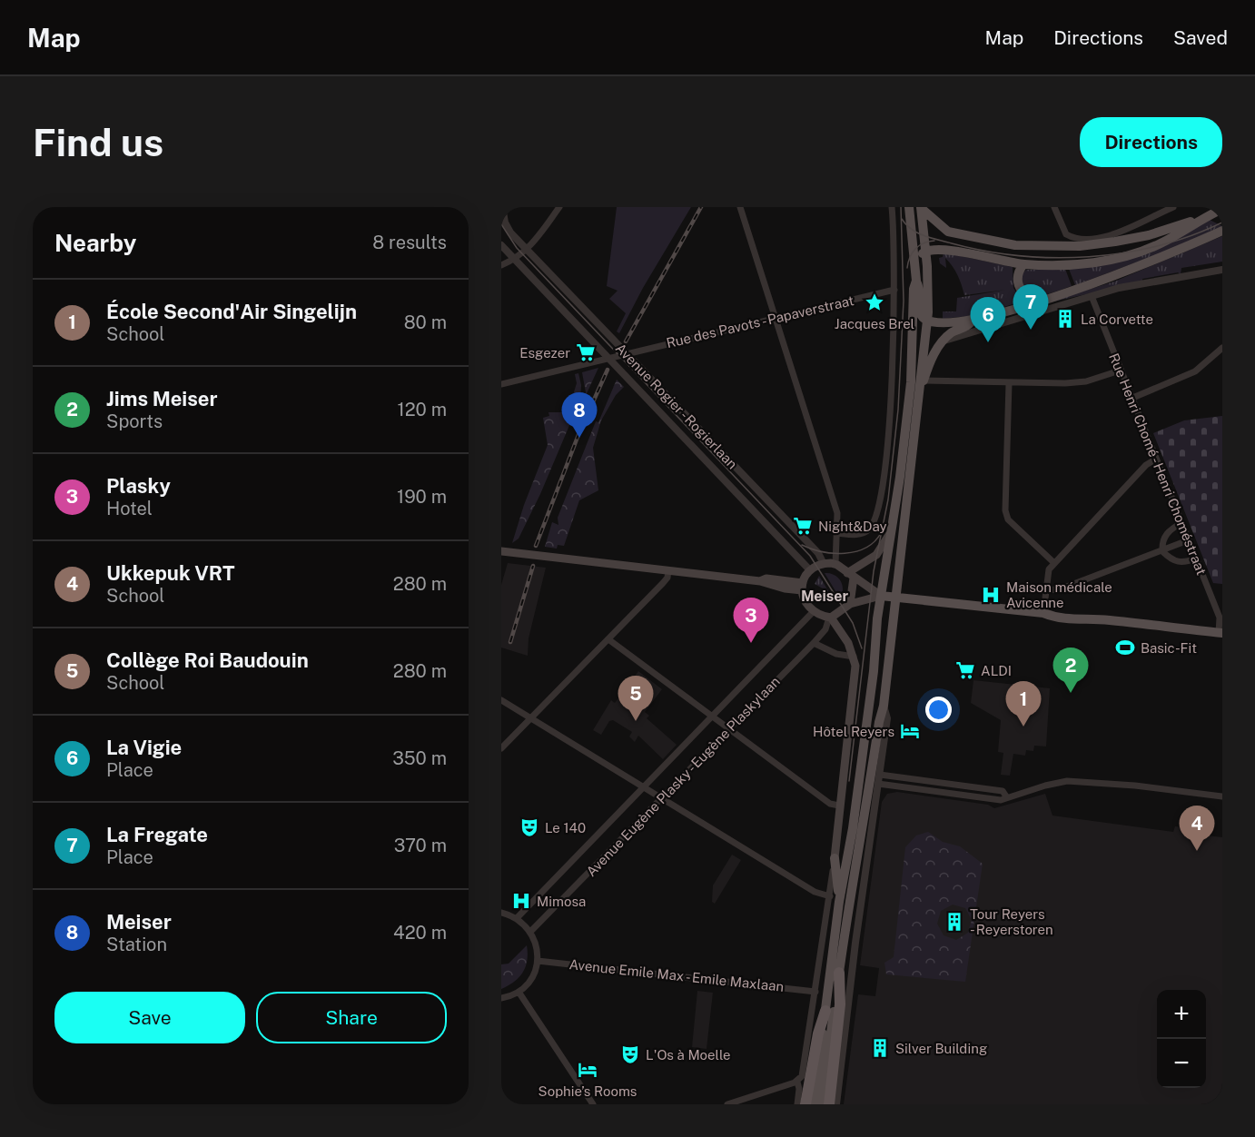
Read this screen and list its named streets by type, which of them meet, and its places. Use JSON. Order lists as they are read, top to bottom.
{
  "streets": {
    "street": [
      "Rue des Pavots - Papaverstraat",
      "Avenue Rogier - Rogierlaan",
      "Rue Henri Chomé - Henri Choméstraat",
      "Avenue Eugène Plasky - Eugène Plaskylaan",
      "Avenue Emile Max - Emile Maxlaan"
    ]
  },
  "crossings": [
    ["Rue des Pavots - Papaverstraat", "Avenue Rogier - Rogierlaan"],
    ["Avenue Rogier - Rogierlaan", "Avenue Eugène Plasky - Eugène Plaskylaan"]
  ],
  "districts": ["Meiser"],
  "places": {
    "place": ["Jacques Brel"],
    "building": ["La Corvette", "Tour Reyers - Reyerstoren", "Silver Building"],
    "supermarket": ["Esgezer", "Night&Day", "ALDI"],
    "hospital": ["Maison médicale Avicenne", "Mimosa"],
    "sports": ["Basic-Fit"],
    "hotel": ["Hôtel Reyers", "Sophie’s Rooms"],
    "theatre": ["Le 140", "L'Os à Moelle"]
  },
  "page": {
    "header": "Map",
    "nav": ["Map", "Directions", "Saved"],
    "buttons": [
      "Directions",
      ["Save", "Share"]
    ],
    "title": "Find us",
    "heading": ["Nearby", "8 results"],
    "list": [
      {
        "mark": "1",
        "name": "École Second'Air Singelijn",
        "note": "School",
        "value": "80 m"
      },
      {
        "mark": "2",
        "name": "Jims Meiser",
        "note": "Sports",
        "value": "120 m"
      },
      {
        "mark": "3",
        "name": "Plasky",
        "note": "Hotel",
        "value": "190 m"
      },
      {
        "mark": "4",
        "name": "Ukkepuk VRT",
        "note": "School",
        "value": "280 m"
      },
      {
        "mark": "5",
        "name": "Collège Roi Baudouin",
        "note": "School",
        "value": "280 m"
      },
      {
        "mark": "6",
        "name": "La Vigie",
        "note": "Place",
        "value": "350 m"
      },
      {
        "mark": "7",
        "name": "La Fregate",
        "note": "Place",
        "value": "370 m"
      },
      {
        "mark": "8",
        "name": "Meiser",
        "note": "Station",
        "value": "420 m"
      }
    ],
    "pins": [
      "7",
      "6",
      "8",
      "3",
      "2",
      "5",
      "1",
      "4"
    ],
    "map_buttons": ["+", "−"]
  }
}
